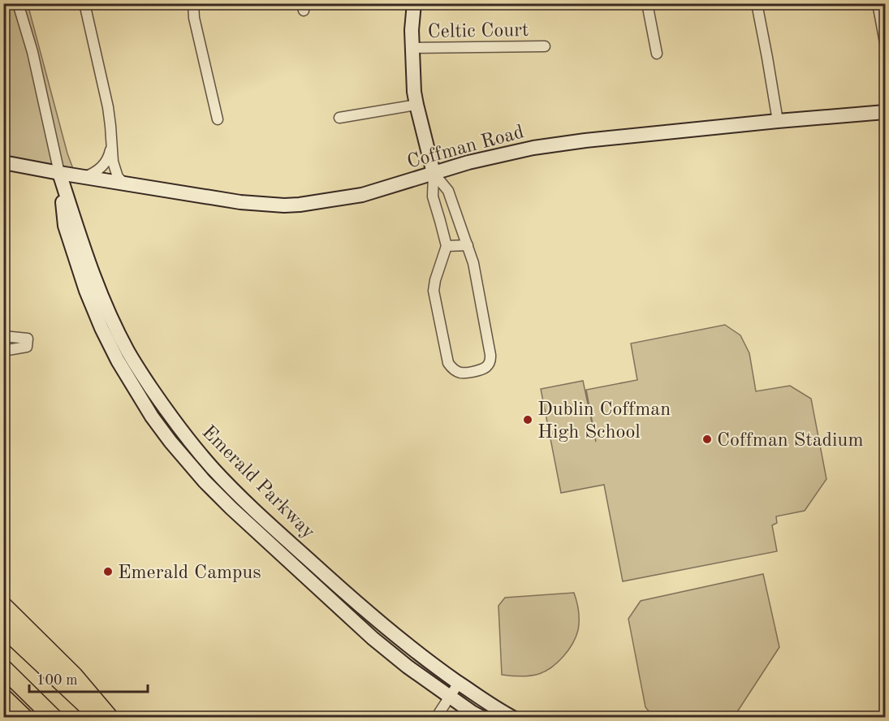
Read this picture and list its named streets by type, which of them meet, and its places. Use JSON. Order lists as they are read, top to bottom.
{
  "streets": {
    "main road": ["Coffman Road", "Emerald Parkway"],
    "street": ["Celtic Court"]
  },
  "crossings": [
    ["Coffman Road", "Emerald Parkway"]
  ],
  "places": ["Dublin Coffman High School", "Coffman Stadium", "Emerald Campus"],
  "scale_bar": "100 m"
}
